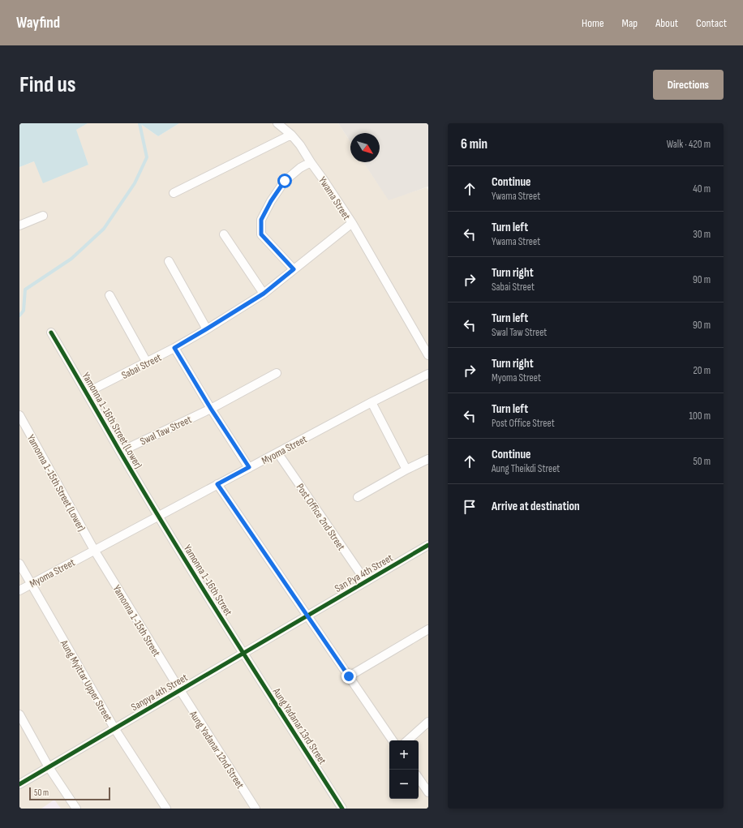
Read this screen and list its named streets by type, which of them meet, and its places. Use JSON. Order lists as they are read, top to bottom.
{
  "streets": {
    "street": [
      "Ywama Street",
      "Sabai Street",
      "Yamonna 1-16th Street (Lower)",
      "Swal Taw Street",
      "Myoma Street",
      "Yamonna 1-15th Street (Lower)",
      "Post Office 2nd Street",
      "San Pya 4th Street",
      "Yamonna 1-16th Street",
      "Yamonna 1-15th Street",
      "Aung Myittar Upper Street",
      "Sanpya 4th Street",
      "Aung Yadanar 13rd Street",
      "Aung Yadanar 12nd Street"
    ]
  },
  "crossings": [
    ["Ywama Street", "Sabai Street"],
    ["Sabai Street", "Yamonna 1-16th Street (Lower)"],
    ["Yamonna 1-16th Street (Lower)", "Swal Taw Street"],
    ["Yamonna 1-16th Street (Lower)", "Myoma Street"],
    ["Yamonna 1-16th Street (Lower)", "Yamonna 1-16th Street"],
    ["Myoma Street", "Yamonna 1-15th Street (Lower)"],
    ["Myoma Street", "Post Office 2nd Street"],
    ["Myoma Street", "Yamonna 1-16th Street"],
    ["Myoma Street", "Yamonna 1-15th Street"],
    ["Myoma Street", "Aung Myittar Upper Street"],
    ["Yamonna 1-15th Street (Lower)", "Yamonna 1-15th Street"],
    ["Post Office 2nd Street", "San Pya 4th Street"],
    ["San Pya 4th Street", "Sanpya 4th Street"],
    ["Yamonna 1-16th Street", "Sanpya 4th Street"],
    ["Yamonna 1-16th Street", "Aung Yadanar 13rd Street"],
    ["Yamonna 1-15th Street", "Sanpya 4th Street"],
    ["Yamonna 1-15th Street", "Aung Yadanar 12nd Street"],
    ["Aung Myittar Upper Street", "Sanpya 4th Street"],
    ["Sanpya 4th Street", "Aung Yadanar 13rd Street"],
    ["Sanpya 4th Street", "Aung Yadanar 12nd Street"]
  ],
  "scale_bar": "50 m",
  "north": "bottom right",
  "page": {
    "header": "Wayfind",
    "nav": [
      "Home",
      "Map",
      "About",
      "Contact"
    ],
    "buttons": "Directions",
    "title": "Find us",
    "heading": ["6 min", "Walk · 420 m"],
    "list": [
      ["Continue", "Ywama Street", "40 m"],
      ["Turn left", "Ywama Street", "30 m"],
      ["Turn right", "Sabai Street", "90 m"],
      ["Turn left", "Swal Taw Street", "90 m"],
      ["Turn right", "Myoma Street", "20 m"],
      ["Turn left", "Post Office Street", "100 m"],
      ["Continue", "Aung Theikdi Street", "50 m"],
      "Arrive at destination"
    ],
    "map_buttons": ["+", "−"],
    "scale": "50 m"
  }
}
